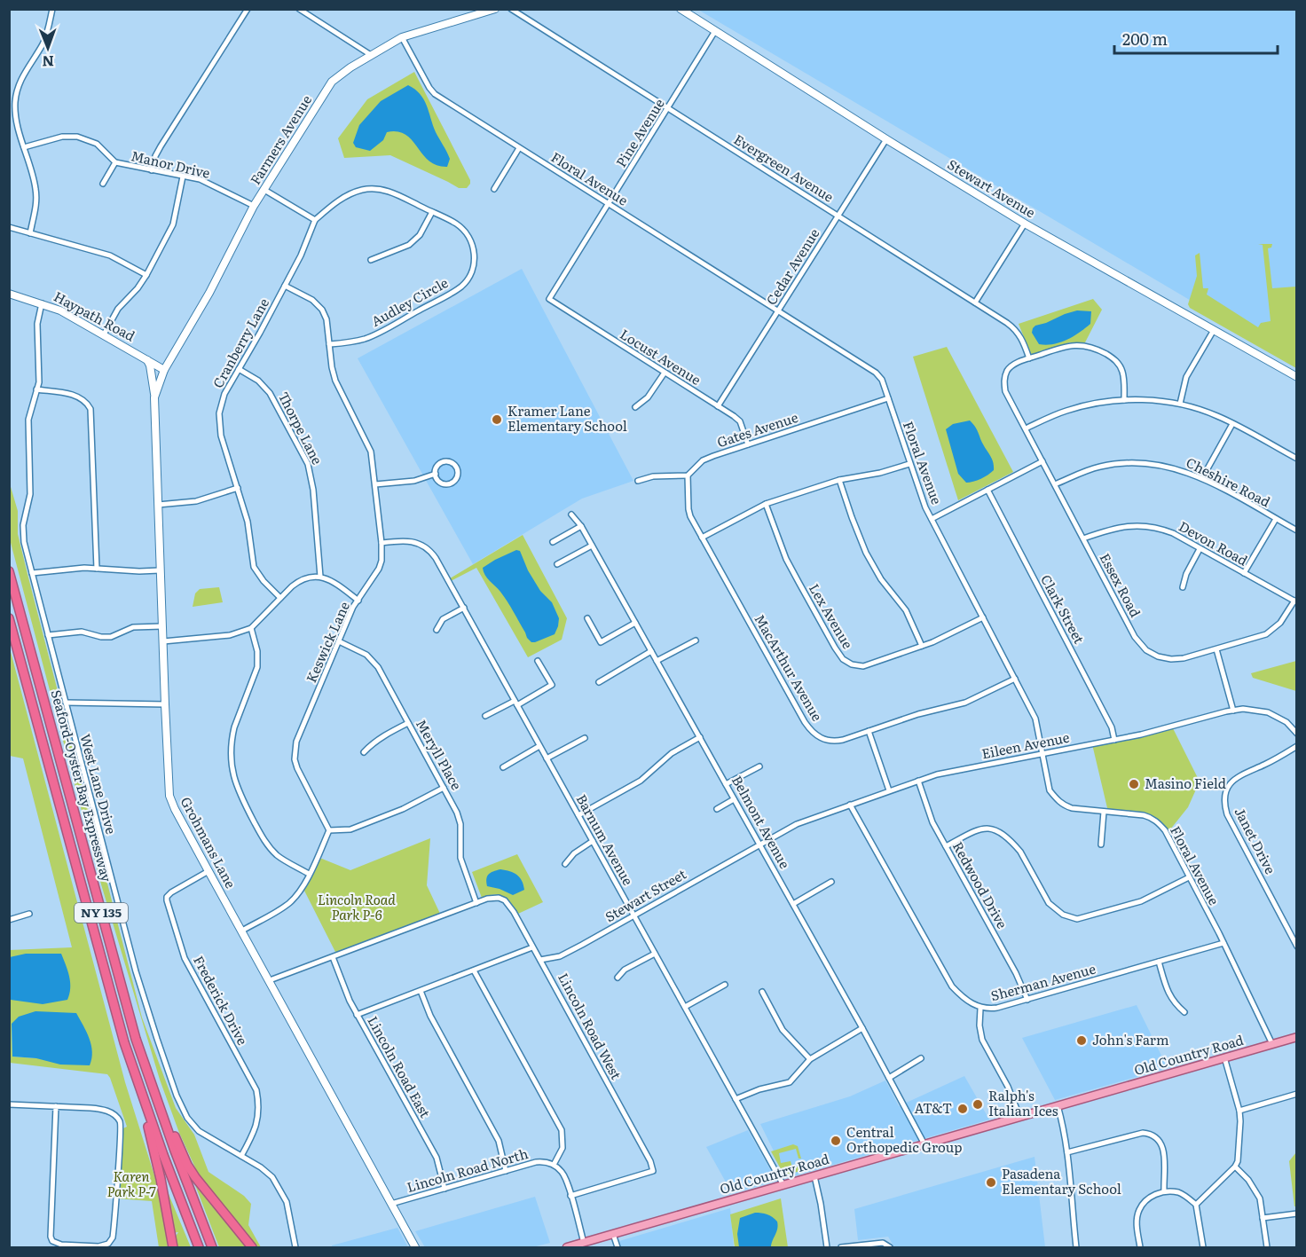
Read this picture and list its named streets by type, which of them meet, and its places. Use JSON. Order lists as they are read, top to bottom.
{
  "streets": {
    "highway": ["Seaford-Oyster Bay Expressway", "NY 135"],
    "main road": ["Old Country Road"],
    "street": [
      "Pine Avenue",
      "Farmers Avenue",
      "Manor Drive",
      "Evergreen Avenue",
      "Floral Avenue",
      "Stewart Avenue",
      "Cedar Avenue",
      "Audley Circle",
      "Haypath Road",
      "Cranberry Lane",
      "Locust Avenue",
      "Thorpe Lane",
      "Gates Avenue",
      "Cheshire Road",
      "Devon Road",
      "Essex Road",
      "Clark Street",
      "Lex Avenue",
      "Keswick Lane",
      "MacArthur Avenue",
      "Eileen Avenue",
      "Meryll Place",
      "West Lane Drive",
      "Belmont Avenue",
      "Barnum Avenue",
      "Janet Drive",
      "Grohmans Lane",
      "Redwood Drive",
      "Stewart Street",
      "Sherman Avenue",
      "Frederick Drive",
      "Lincoln Road West",
      "Lincoln Road East",
      "Lincoln Road North"
    ]
  },
  "crossings": [
    ["Pine Avenue", "Evergreen Avenue"],
    ["Pine Avenue", "Floral Avenue"],
    ["Pine Avenue", "Stewart Avenue"],
    ["Pine Avenue", "Locust Avenue"],
    ["Farmers Avenue", "Manor Drive"],
    ["Farmers Avenue", "Floral Avenue"],
    ["Farmers Avenue", "Haypath Road"],
    ["Farmers Avenue", "Grohmans Lane"],
    ["Evergreen Avenue", "Cedar Avenue"],
    ["Evergreen Avenue", "Essex Road"],
    ["Floral Avenue", "Cedar Avenue"],
    ["Floral Avenue", "Gates Avenue"],
    ["Floral Avenue", "Lex Avenue"],
    ["Floral Avenue", "MacArthur Avenue"],
    ["Floral Avenue", "Eileen Avenue"],
    ["Floral Avenue", "Sherman Avenue"],
    ["Floral Avenue", "Old Country Road"],
    ["Stewart Avenue", "Cedar Avenue"],
    ["Cedar Avenue", "Locust Avenue"],
    ["Audley Circle", "Cranberry Lane"],
    ["Audley Circle", "Keswick Lane"],
    ["Haypath Road", "West Lane Drive"],
    ["Haypath Road", "Grohmans Lane"],
    ["Cranberry Lane", "Thorpe Lane"],
    ["Cranberry Lane", "Keswick Lane"],
    ["Locust Avenue", "Gates Avenue"],
    ["Gates Avenue", "MacArthur Avenue"],
    ["Cheshire Road", "Essex Road"],
    ["Devon Road", "Essex Road"],
    ["Clark Street", "Eileen Avenue"],
    ["Keswick Lane", "Meryll Place"],
    ["Keswick Lane", "Barnum Avenue"],
    ["Eileen Avenue", "Belmont Avenue"],
    ["Eileen Avenue", "Redwood Drive"],
    ["Eileen Avenue", "Stewart Street"],
    ["Eileen Avenue", "Sherman Avenue"],
    ["Meryll Place", "Lincoln Road West"],
    ["West Lane Drive", "Frederick Drive"],
    ["Belmont Avenue", "Stewart Street"],
    ["Belmont Avenue", "Old Country Road"],
    ["Barnum Avenue", "Stewart Street"],
    ["Barnum Avenue", "Old Country Road"],
    ["Grohmans Lane", "Frederick Drive"],
    ["Grohmans Lane", "Lincoln Road North"],
    ["Redwood Drive", "Sherman Avenue"],
    ["Stewart Street", "Lincoln Road West"],
    ["Lincoln Road East", "Lincoln Road North"]
  ],
  "parks": ["Lincoln Road Park P-6", "Karen Park P-7"],
  "places": [
    "Kramer Lane Elementary School",
    "Masino Field",
    "John's Farm",
    "Ralph's Italian Ices",
    "AT&T",
    "Central Orthopedic Group",
    "Pasadena Elementary School"
  ],
  "scale_bar": "200 m",
  "north": "bottom"
}
